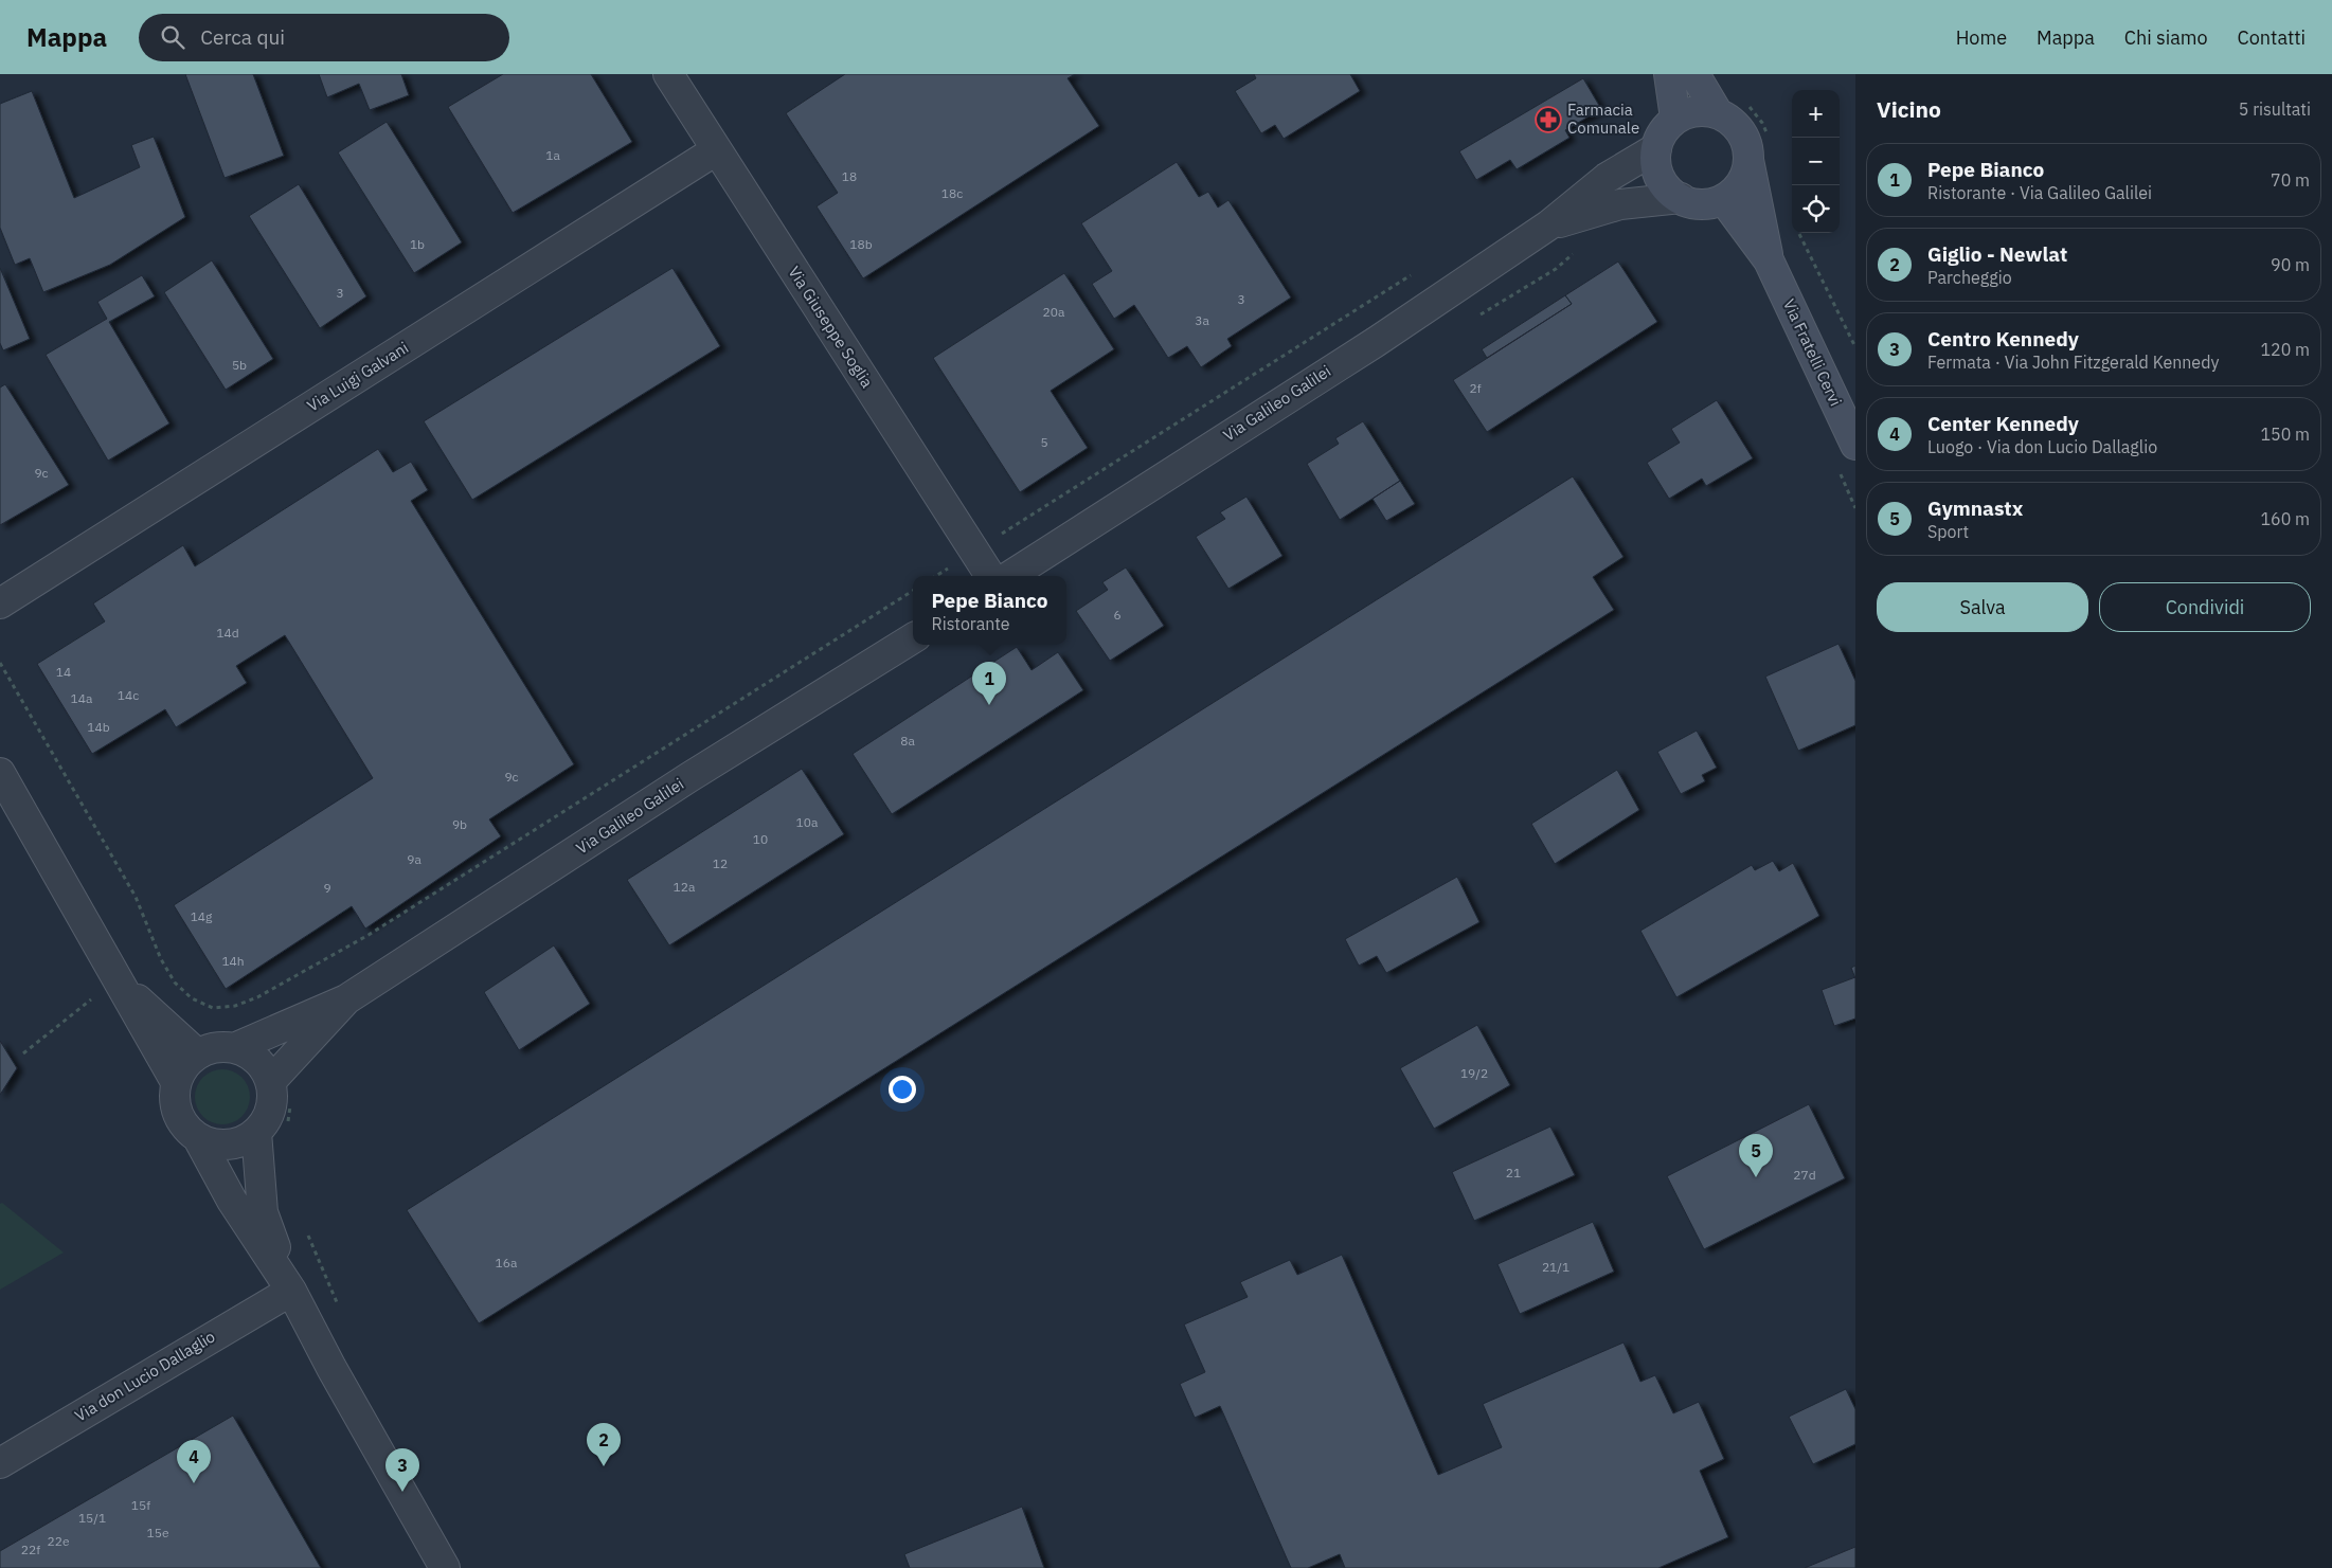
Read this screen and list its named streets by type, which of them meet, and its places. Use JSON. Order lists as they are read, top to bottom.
{
  "streets": {
    "main road": ["Via Fratelli Cervi"],
    "street": [
      "Via Giuseppe Soglia",
      "Via Luigi Galvani",
      "Via Galileo Galilei",
      "Via don Lucio Dallaglio"
    ]
  },
  "crossings": [
    ["Via Giuseppe Soglia", "Via Luigi Galvani"],
    ["Via Fratelli Cervi", "Via Galileo Galilei"]
  ],
  "places": {
    "pharmacy": ["Farmacia Comunale"]
  },
  "house_numbers": [
    "1a",
    "18",
    "18c",
    "1b",
    "18b",
    "3",
    "3",
    "20a",
    "3a",
    "5b",
    "2f",
    "5",
    "9c",
    "6",
    "14d",
    "14",
    "14c",
    "14a",
    "14b",
    "8a",
    "9c",
    "10a",
    "9b",
    "10",
    "9a",
    "12",
    "12a",
    "9",
    "14g",
    "14h",
    "19/2",
    "21",
    "27d",
    "16a",
    "21/1",
    "15f",
    "15/1",
    "15e",
    "22e",
    "22f"
  ],
  "page": {
    "header": "Mappa",
    "search": "Cerca qui",
    "nav": [
      "Home",
      "Mappa",
      "Chi siamo",
      "Contatti"
    ],
    "heading": ["Vicino", "5 risultati"],
    "map_buttons": ["+", "−"],
    "list": [
      {
        "mark": "1",
        "name": "Pepe Bianco",
        "note": "Ristorante · Via Galileo Galilei",
        "value": "70 m"
      },
      {
        "mark": "2",
        "name": "Giglio - Newlat",
        "note": "Parcheggio",
        "value": "90 m"
      },
      {
        "mark": "3",
        "name": "Centro Kennedy",
        "note": "Fermata · Via John Fitzgerald Kennedy",
        "value": "120 m"
      },
      {
        "mark": "4",
        "name": "Center Kennedy",
        "note": "Luogo · Via don Lucio Dallaglio",
        "value": "150 m"
      },
      {
        "mark": "5",
        "name": "Gymnastx",
        "note": "Sport",
        "value": "160 m"
      }
    ],
    "buttons": ["Salva", "Condividi"],
    "popup": ["Pepe Bianco", "Ristorante"],
    "pins": [
      "1",
      "5",
      "2",
      "4",
      "3"
    ]
  }
}
